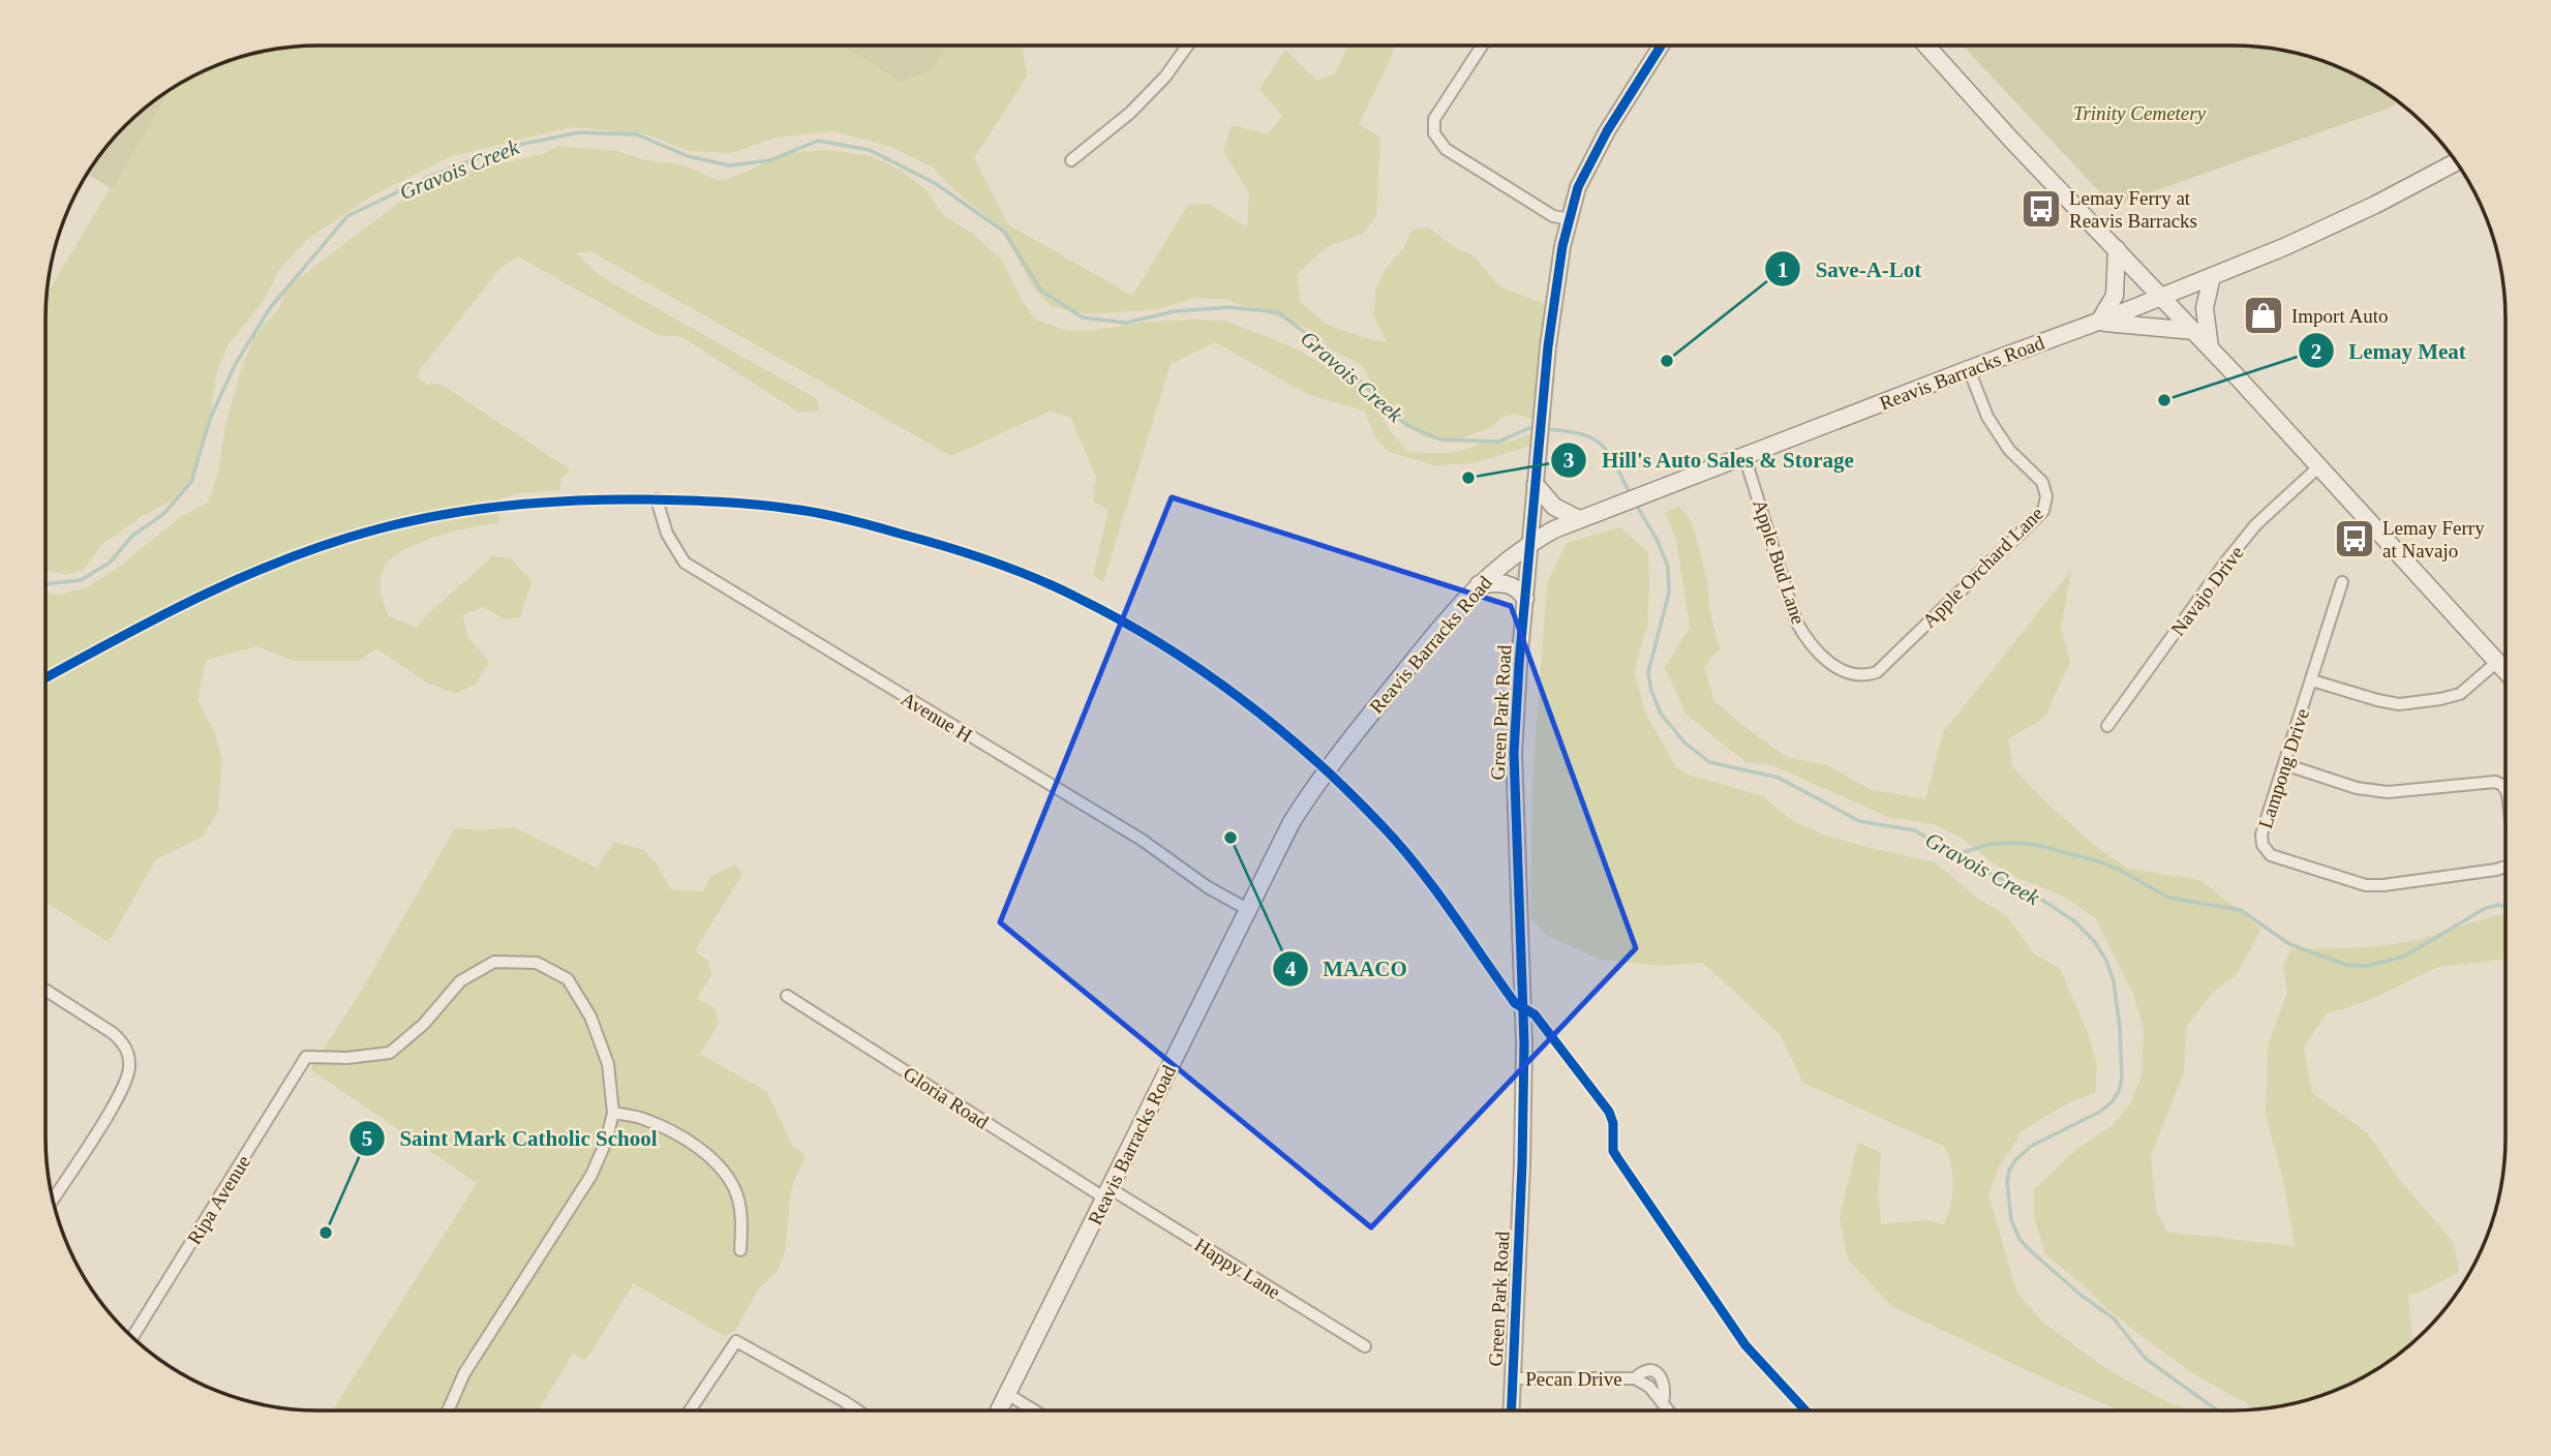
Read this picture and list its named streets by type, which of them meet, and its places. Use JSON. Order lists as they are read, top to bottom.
{
  "streets": {
    "main road": ["Reavis Barracks Road"],
    "street": [
      "Apple Bud Lane",
      "Apple Orchard Lane",
      "Navajo Drive",
      "Green Park Road",
      "Avenue H",
      "Lampong Drive",
      "Gloria Road",
      "Ripa Avenue",
      "Happy Lane",
      "Pecan Drive"
    ]
  },
  "crossings": [
    ["Reavis Barracks Road", "Apple Bud Lane"],
    ["Reavis Barracks Road", "Apple Orchard Lane"],
    ["Reavis Barracks Road", "Green Park Road"],
    ["Reavis Barracks Road", "Avenue H"],
    ["Reavis Barracks Road", "Gloria Road"],
    ["Reavis Barracks Road", "Happy Lane"],
    ["Apple Bud Lane", "Apple Orchard Lane"],
    ["Green Park Road", "Pecan Drive"],
    ["Gloria Road", "Happy Lane"]
  ],
  "water": ["Gravois Creek"],
  "parks": ["Trinity Cemetery"],
  "places": {
    "bus stop": ["Lemay Ferry at Reavis Barracks", "Lemay Ferry at Navajo"],
    "shop": ["Import Auto"],
    "other": [
      "Save-A-Lot",
      "Lemay Meat",
      "Hill's Auto Sales & Storage",
      "MAACO",
      "Saint Mark Catholic School"
    ]
  }
}
